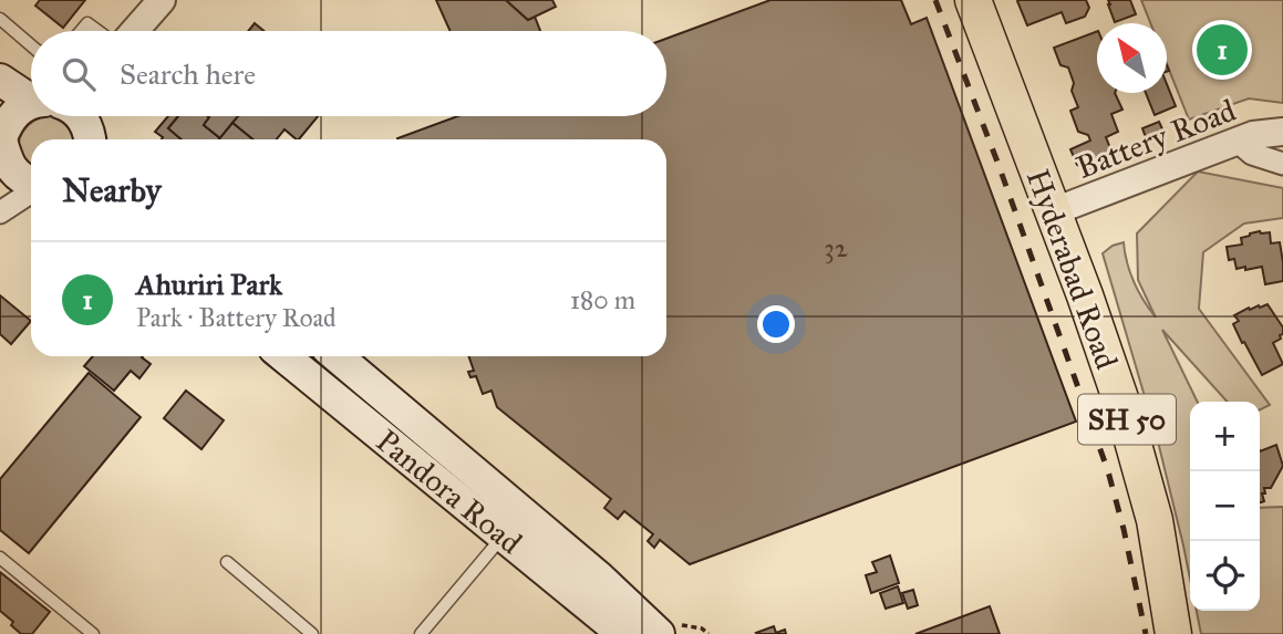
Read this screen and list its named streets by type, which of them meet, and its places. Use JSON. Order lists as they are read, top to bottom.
{
  "streets": {
    "highway": ["Hyderabad Road", "SH 50"],
    "main road": ["Pandora Road"],
    "street": ["Battery Road"]
  },
  "crossings": [
    ["Battery Road", "Hyderabad Road"]
  ],
  "house_numbers": ["32"],
  "north": "top left",
  "page": {
    "pins": "1",
    "search": "Search here",
    "heading": "Nearby",
    "list": [
      {
        "mark": "1",
        "name": "Ahuriri Park",
        "note": "Park · Battery Road",
        "value": "180 m"
      }
    ],
    "map_buttons": ["+", "−"]
  }
}
